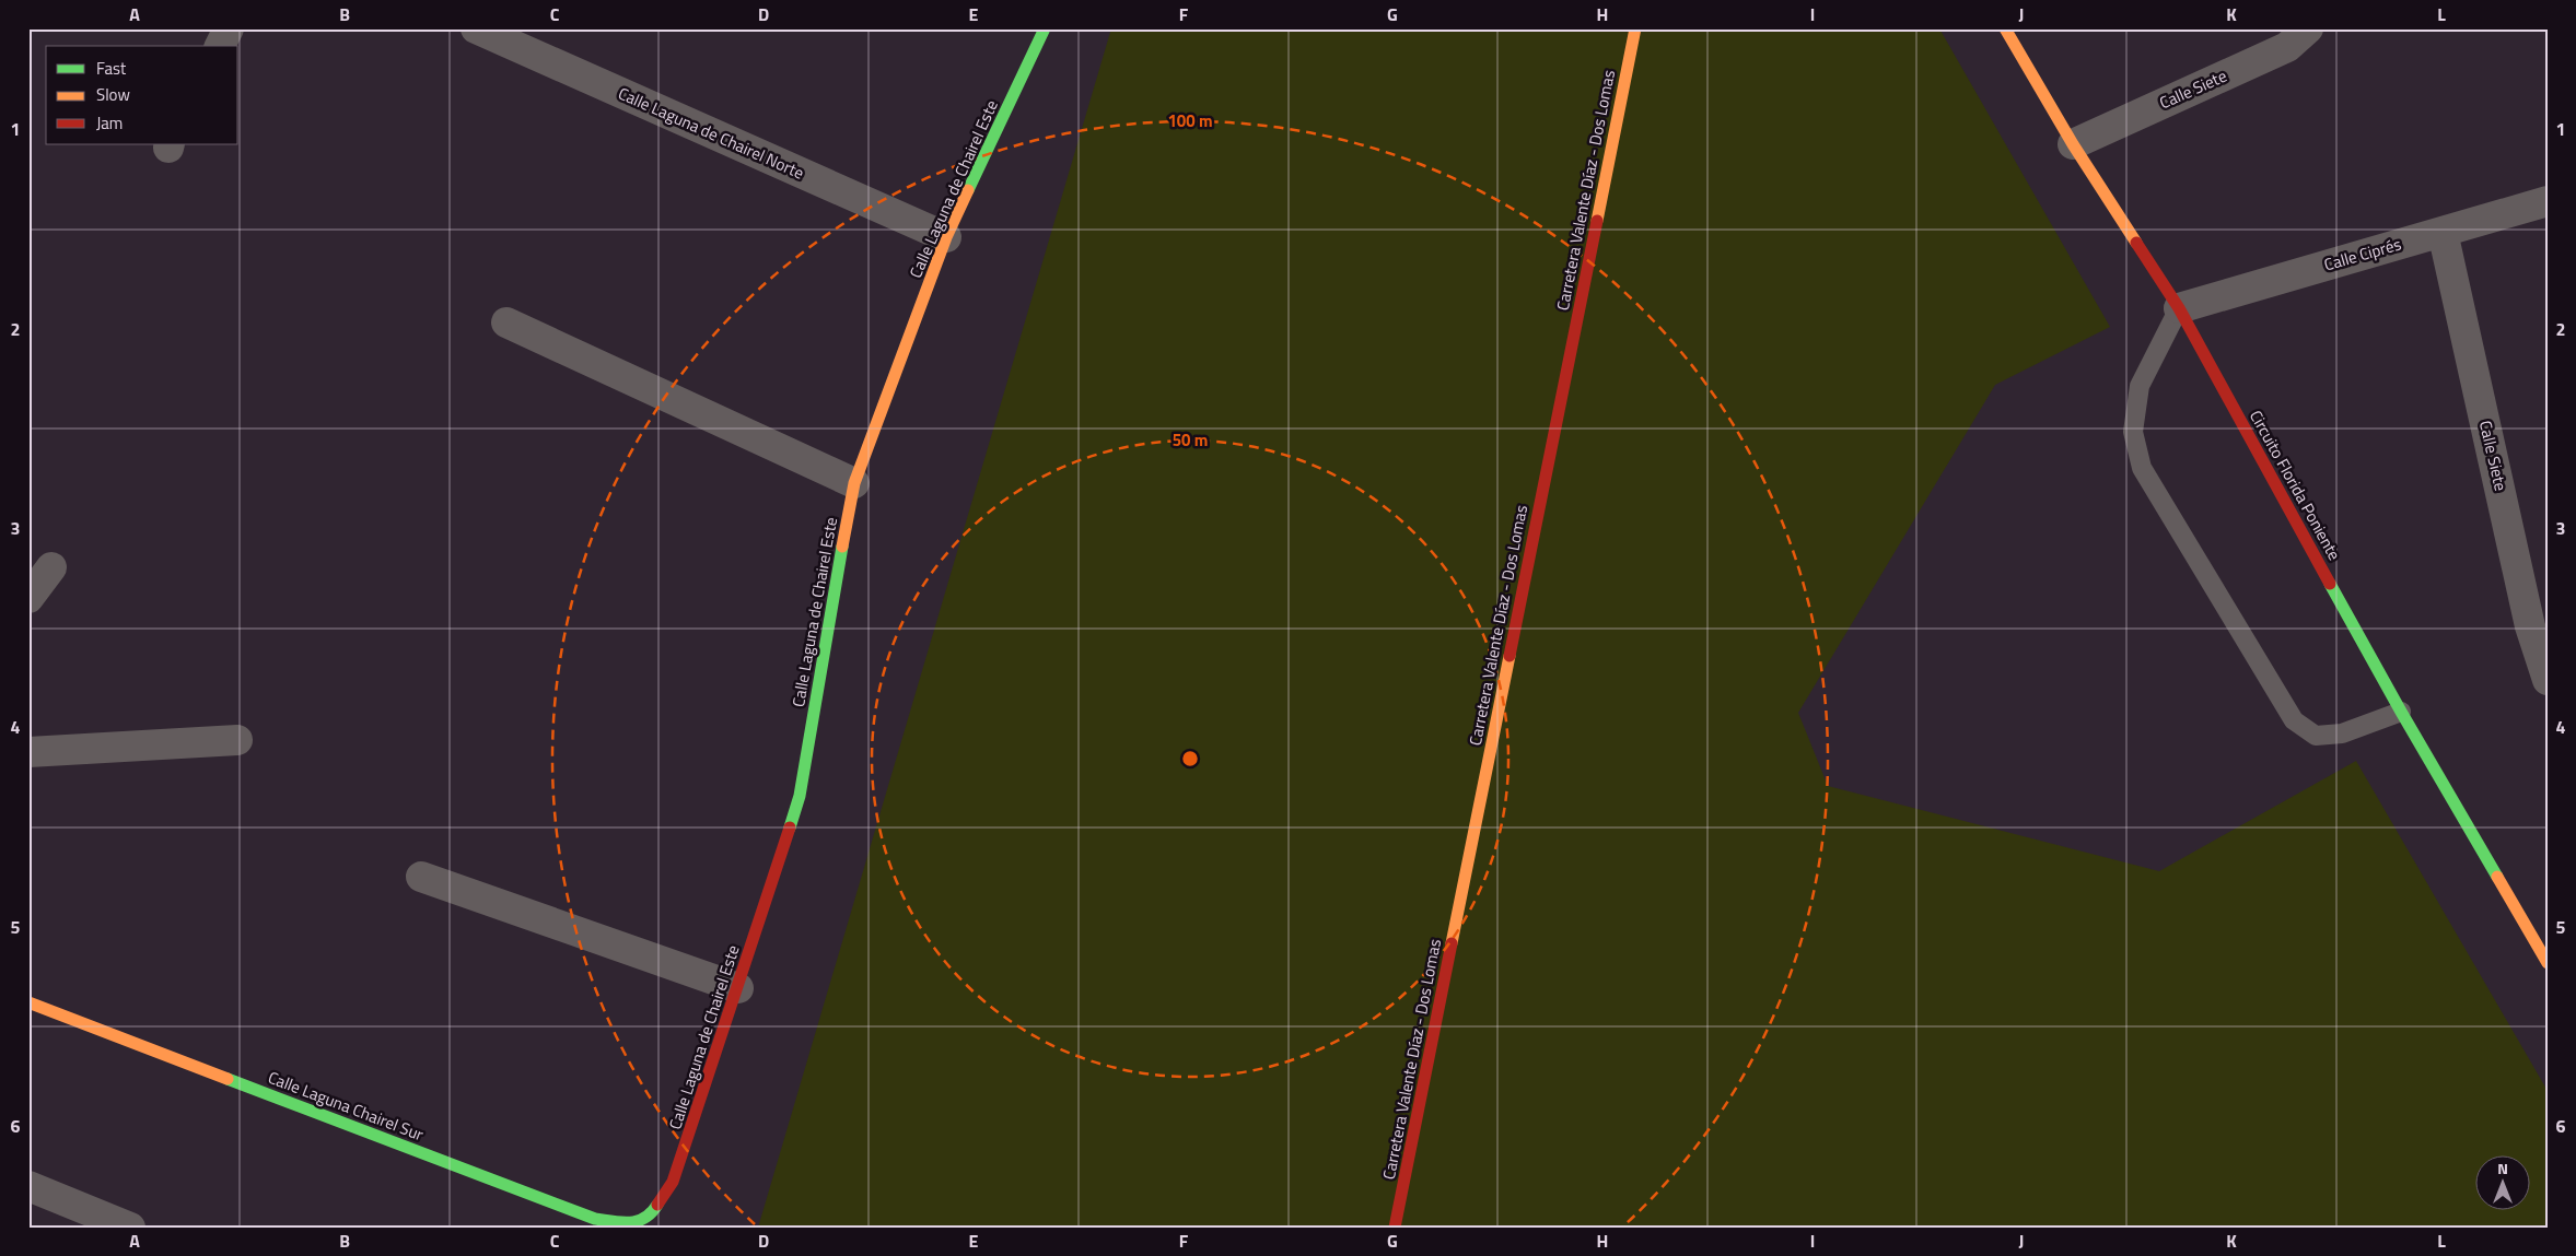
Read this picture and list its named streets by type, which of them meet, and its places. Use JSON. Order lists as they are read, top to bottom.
{
  "streets": {
    "street": [
      "Calle Siete",
      "Calle Laguna de Chairel Norte",
      "Calle Laguna de Chairel Este",
      "Carretera Valente Díaz - Dos Lomas",
      "Calle Ciprés",
      "Circuito Florida Poniente",
      "Calle Laguna Chairel Sur"
    ]
  },
  "crossings": [
    ["Calle Siete", "Calle Ciprés"],
    ["Calle Siete", "Circuito Florida Poniente"],
    ["Calle Laguna de Chairel Norte", "Calle Laguna de Chairel Este"],
    ["Calle Laguna de Chairel Este", "Calle Laguna Chairel Sur"],
    ["Calle Ciprés", "Circuito Florida Poniente"]
  ],
  "legend": ["Fast", "Slow", "Jam"],
  "north": "top",
  "grid": {
    "columns": [
      "A",
      "B",
      "C",
      "D",
      "E",
      "F",
      "G",
      "H",
      "I",
      "J",
      "K",
      "L"
    ],
    "rows": [
      "1",
      "2",
      "3",
      "4",
      "5",
      "6"
    ]
  },
  "rings": ["100 m", "50 m"]
}
